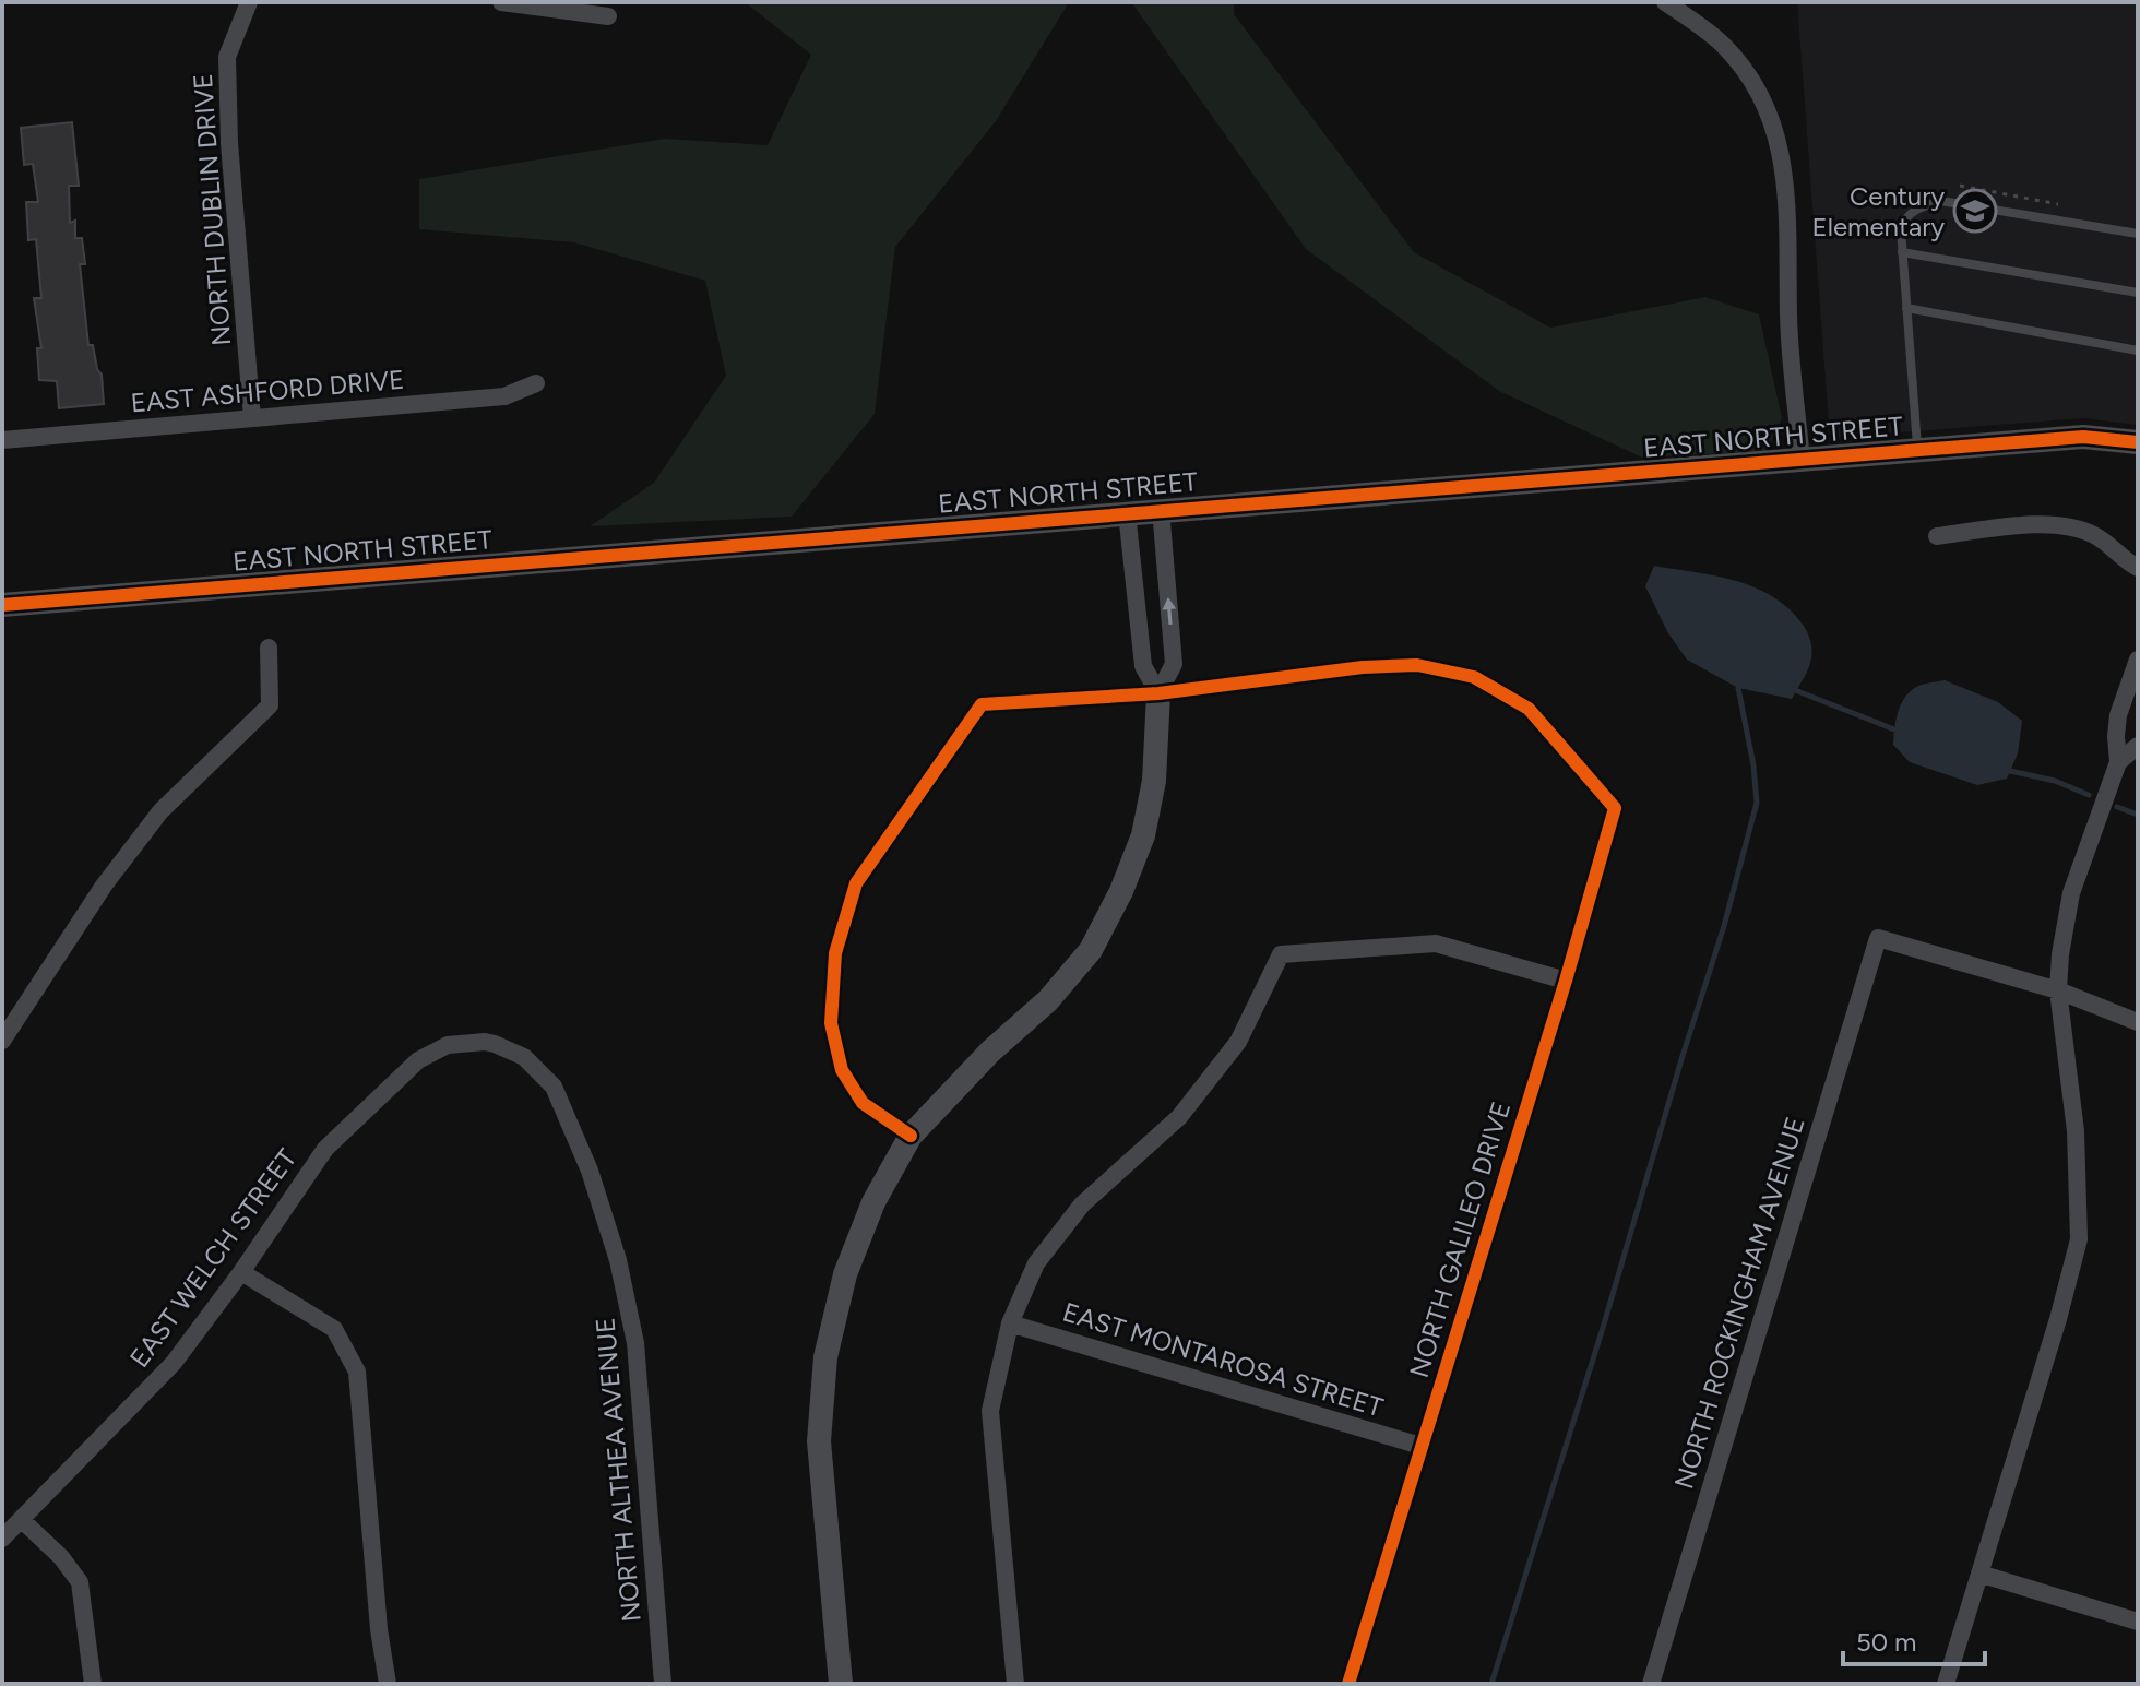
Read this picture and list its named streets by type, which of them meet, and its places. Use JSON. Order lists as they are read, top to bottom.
{
  "streets": {
    "street": [
      "NORTH DUBLIN DRIVE",
      "EAST ASHFORD DRIVE",
      "EAST NORTH STREET",
      "NORTH GALILEO DRIVE",
      "EAST WELCH STREET",
      "NORTH ROCKINGHAM AVENUE",
      "EAST MONTAROSA STREET",
      "NORTH ALTHEA AVENUE"
    ]
  },
  "crossings": [
    ["NORTH DUBLIN DRIVE", "EAST ASHFORD DRIVE"],
    ["NORTH GALILEO DRIVE", "EAST MONTAROSA STREET"],
    ["EAST WELCH STREET", "NORTH ALTHEA AVENUE"]
  ],
  "places": {
    "school or university": ["Century Elementary"]
  },
  "scale_bar": "50 m"
}
